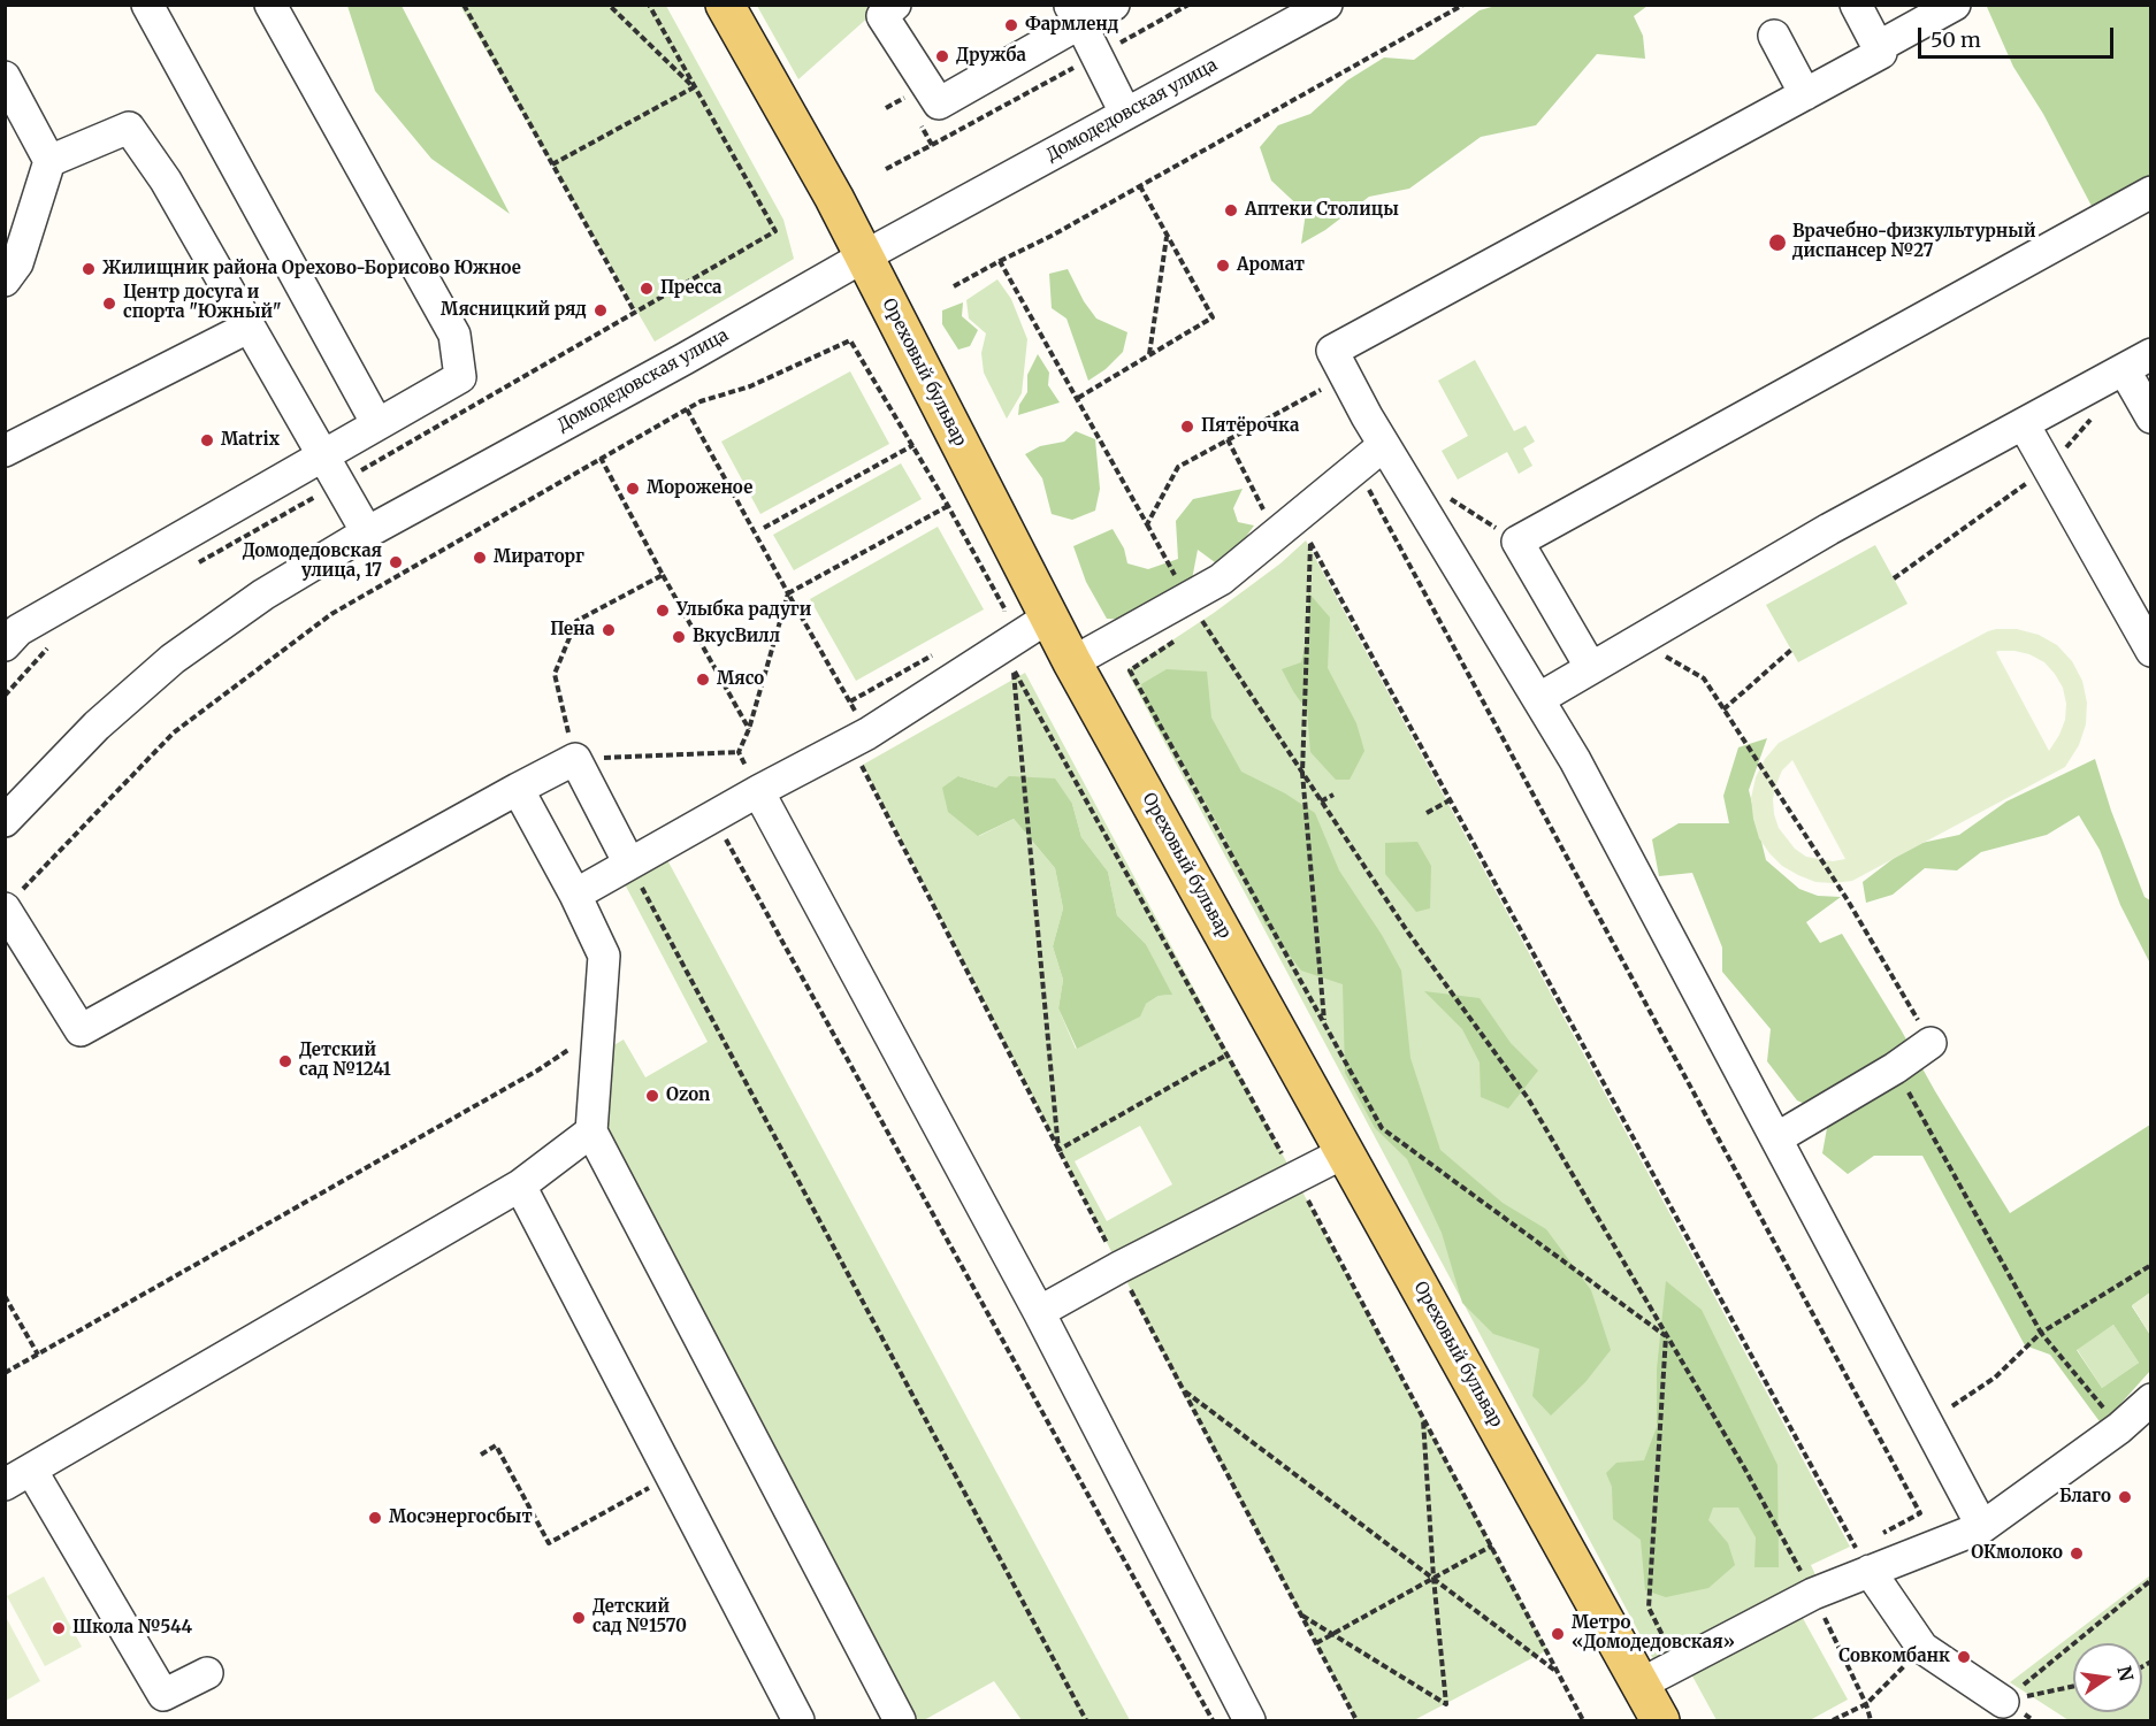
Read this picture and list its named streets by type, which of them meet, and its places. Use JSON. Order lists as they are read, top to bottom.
{
  "streets": {
    "main road": ["Ореховый бульвар"],
    "street": ["Домодедовская улица"]
  },
  "crossings": [
    ["Домодедовская улица", "Ореховый бульвар"]
  ],
  "places": [
    "Фармленд",
    "Дружба",
    "Аптеки Столицы",
    "Врачебно-физкультурный диспансер №27",
    "Аромат",
    "Жилищник района Орехово-Борисово Южное",
    "Пресса",
    "Центр досуга и спорта \"Южный\"",
    "Мясницкий ряд",
    "Пятёрочка",
    "Matrix",
    "Мороженое",
    "Мираторг",
    "Домодедовская улица, 17",
    "Улыбка радуги",
    "Пена",
    "ВкусВилл",
    "Мясо",
    "Детский сад №1241",
    "Ozon",
    "Благо",
    "Мосэнергосбыт",
    "ОКмолоко",
    "Детский сад №1570",
    "Школа №544",
    "Метро «Домодедовская»",
    "Совкомбанк"
  ],
  "scale_bar": "50 m",
  "north": "right"
}
